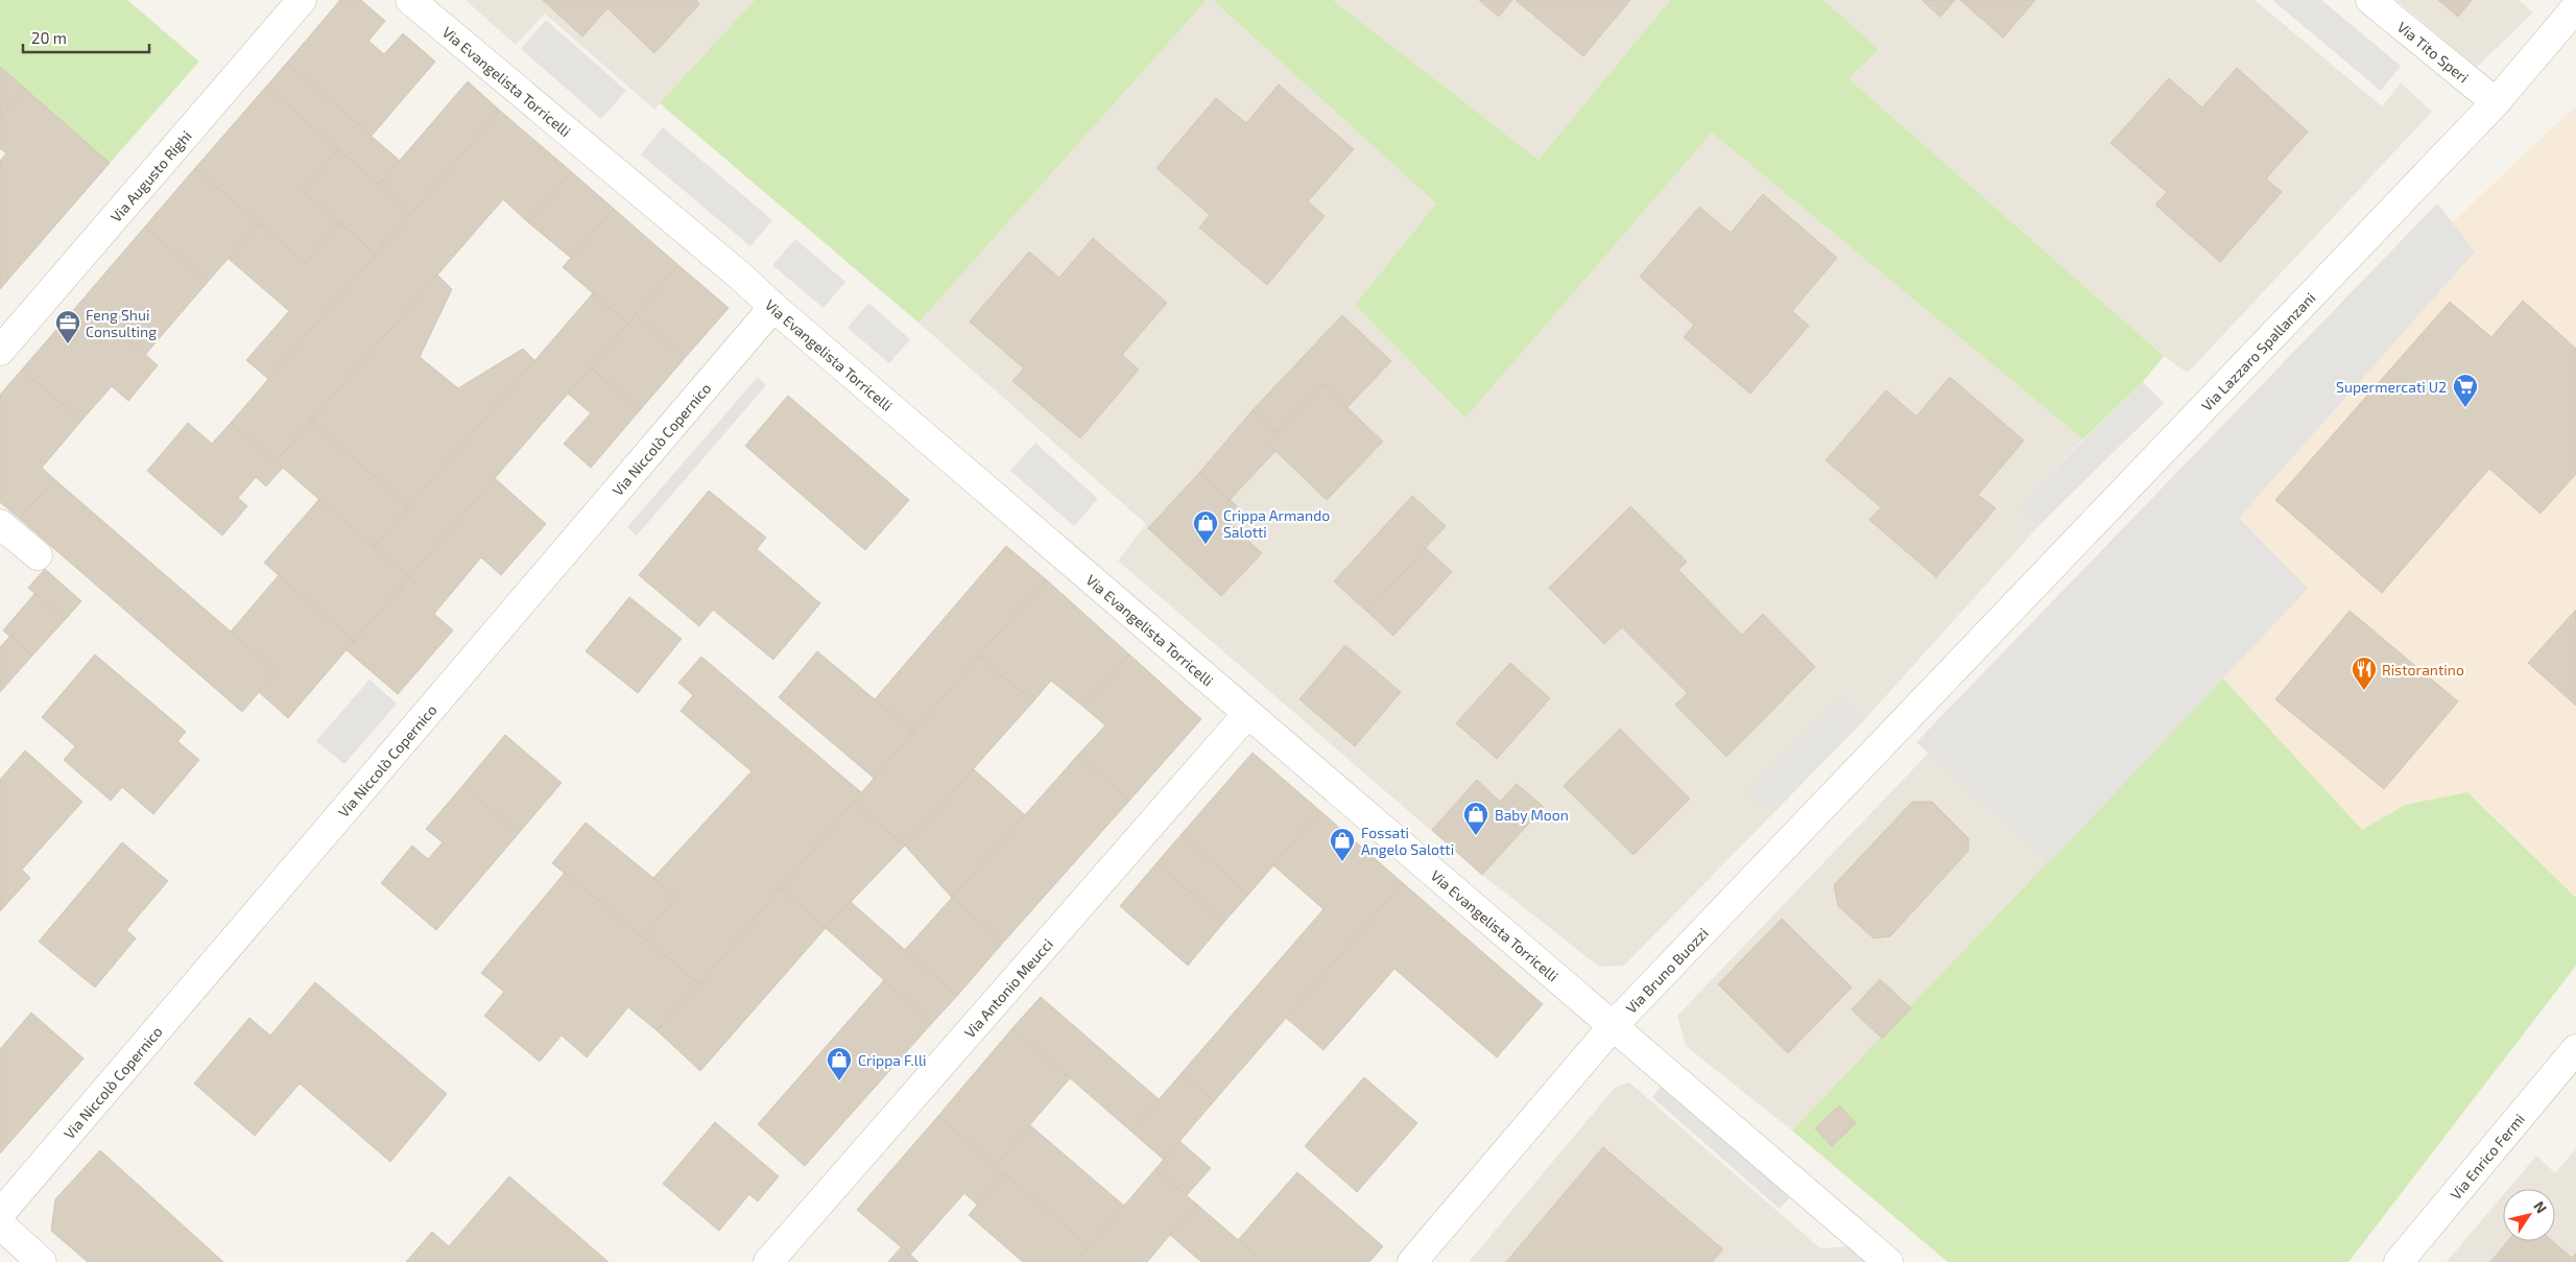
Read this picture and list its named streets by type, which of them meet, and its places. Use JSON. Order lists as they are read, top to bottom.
{
  "streets": {
    "street": [
      "Via Tito Speri",
      "Via Evangelista Torricelli",
      "Via Augusto Righi",
      "Via Lazzaro Spallanzani",
      "Via Niccolò Copernico",
      "Via Bruno Buozzi",
      "Via Antonio Meucci",
      "Via Enrico Fermi"
    ]
  },
  "crossings": [
    ["Via Tito Speri", "Via Lazzaro Spallanzani"],
    ["Via Evangelista Torricelli", "Via Niccolò Copernico"],
    ["Via Evangelista Torricelli", "Via Bruno Buozzi"],
    ["Via Evangelista Torricelli", "Via Antonio Meucci"],
    ["Via Lazzaro Spallanzani", "Via Bruno Buozzi"]
  ],
  "places": {
    "office": ["Feng Shui Consulting"],
    "supermarket": ["Supermercati U2"],
    "shop": [
      "Crippa Armando Salotti",
      "Baby Moon",
      "Fossati Angelo Salotti",
      "Crippa F.lli"
    ],
    "restaurant": ["Ristorantino"]
  },
  "scale_bar": "20 m",
  "north": "top right"
}
